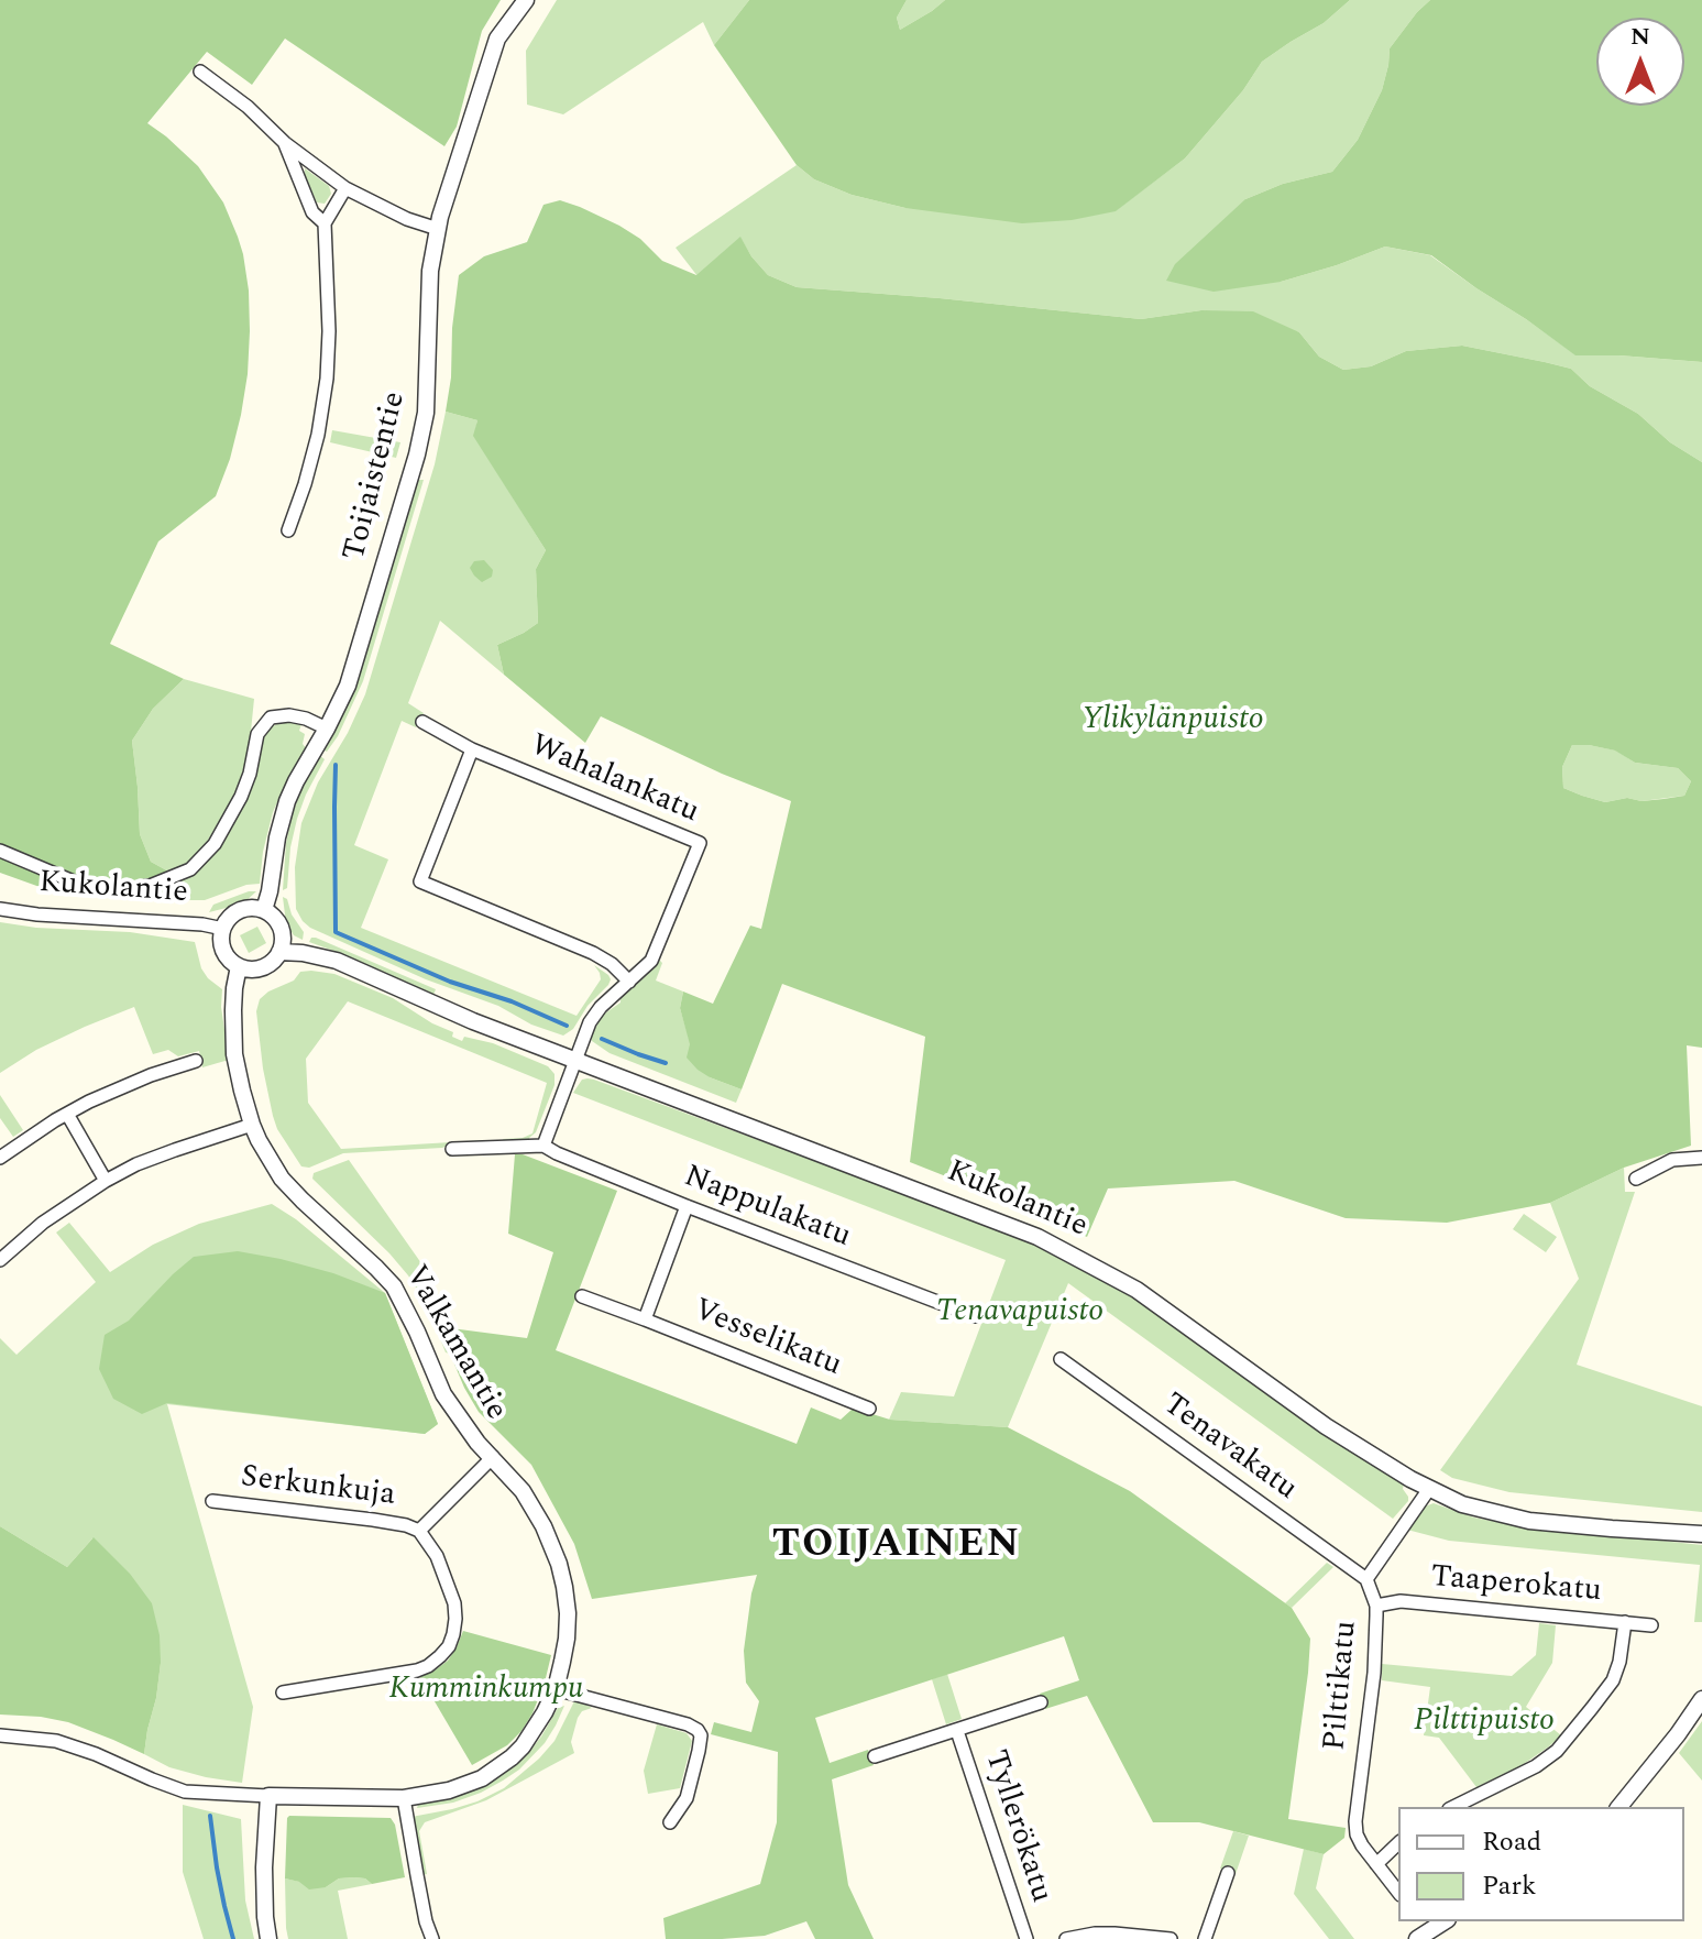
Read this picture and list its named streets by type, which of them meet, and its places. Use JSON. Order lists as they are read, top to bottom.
{
  "streets": {
    "street": [
      "Toijaistentie",
      "Wahalankatu",
      "Kukolantie",
      "Nappulakatu",
      "Vesselikatu",
      "Valkamantie",
      "Tenavakatu",
      "Serkunkuja",
      "Taaperokatu",
      "Pilttikatu",
      "Tyllerökatu"
    ]
  },
  "crossings": [
    ["Toijaistentie", "Kukolantie"],
    ["Toijaistentie", "Valkamantie"],
    ["Wahalankatu", "Kukolantie"],
    ["Kukolantie", "Valkamantie"],
    ["Kukolantie", "Pilttikatu"],
    ["Nappulakatu", "Vesselikatu"],
    ["Valkamantie", "Serkunkuja"],
    ["Tenavakatu", "Pilttikatu"],
    ["Taaperokatu", "Pilttikatu"]
  ],
  "districts": ["TOIJAINEN"],
  "parks": [
    "Ylikylänpuisto",
    "Tenavapuisto",
    "Kumminkumpu",
    "Pilttipuisto"
  ],
  "legend": ["Road", "Park"],
  "north": "top"
}
